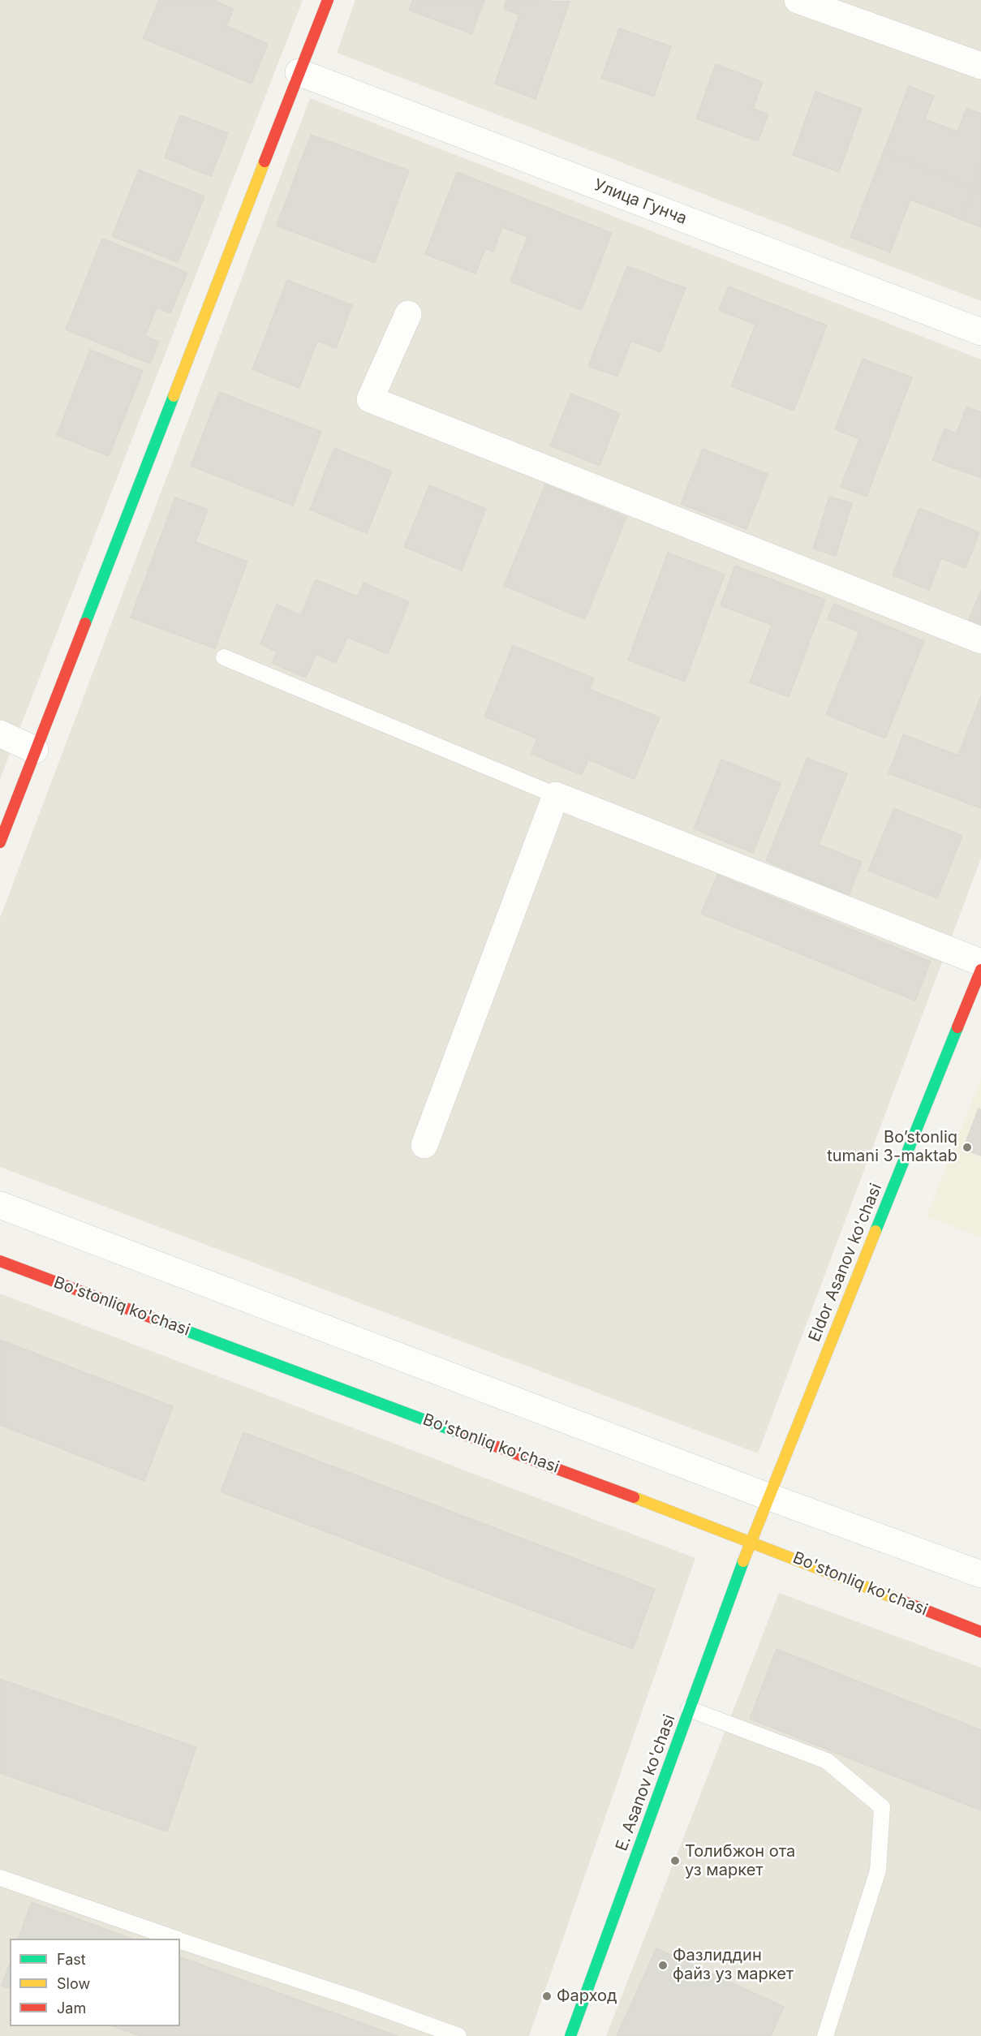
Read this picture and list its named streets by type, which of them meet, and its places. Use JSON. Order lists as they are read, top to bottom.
{
  "streets": {
    "street": [
      "Улица Гунча",
      "Eldor Asanov ko'chasi",
      "Bo'stonliq ko'chasi",
      "E. Asanov ko'chasi"
    ]
  },
  "crossings": [
    ["Eldor Asanov ko'chasi", "Bo'stonliq ko'chasi"],
    ["Eldor Asanov ko'chasi", "E. Asanov ko'chasi"],
    ["Bo'stonliq ko'chasi", "E. Asanov ko'chasi"]
  ],
  "places": [
    "Bo’stonliq tumani 3-maktab",
    "Толибжон ота уз маркет",
    "Фазлиддин файз уз маркет",
    "Фарход"
  ],
  "legend": ["Fast", "Slow", "Jam"]
}
